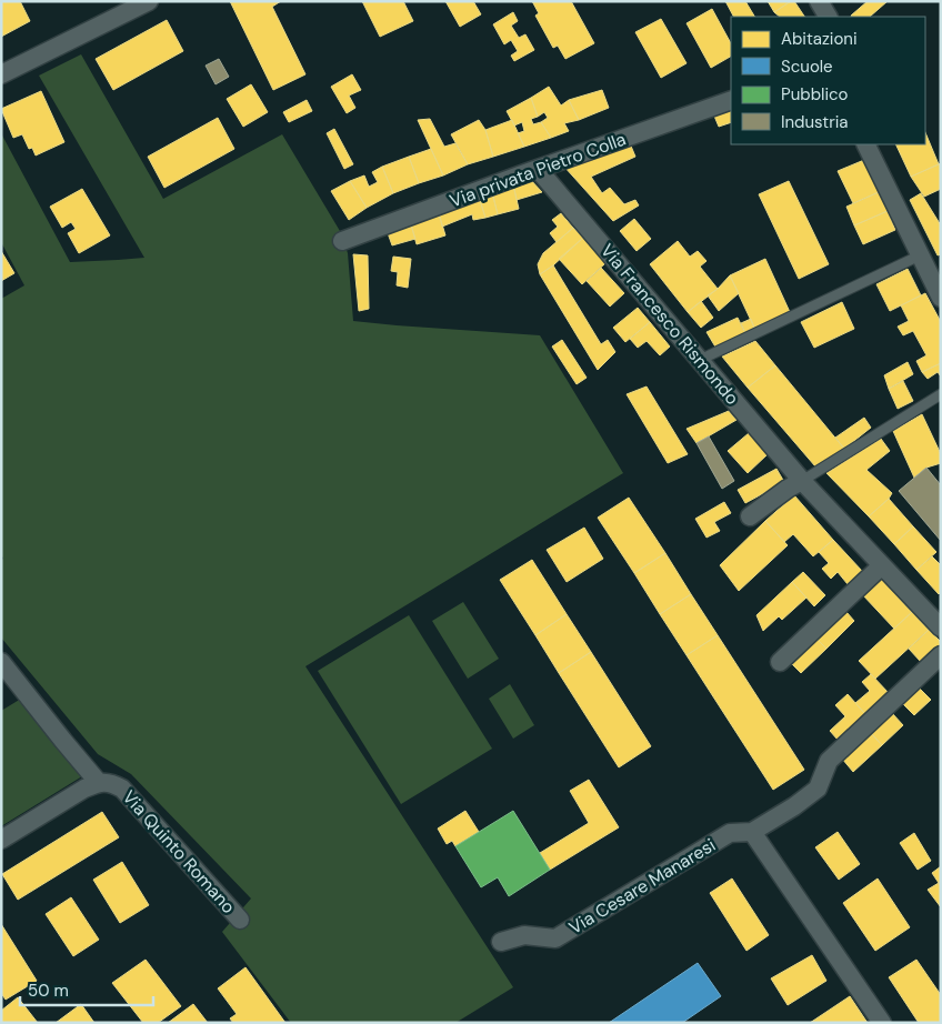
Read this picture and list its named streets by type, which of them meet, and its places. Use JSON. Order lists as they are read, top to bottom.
{
  "streets": {
    "street": [
      "Via privata Pietro Colla",
      "Via Francesco Rismondo",
      "Via Quinto Romano",
      "Via Cesare Manaresi"
    ]
  },
  "crossings": [
    ["Via privata Pietro Colla", "Via Francesco Rismondo"]
  ],
  "legend": [
    "Abitazioni",
    "Scuole",
    "Pubblico",
    "Industria"
  ],
  "scale_bar": "50 m"
}
